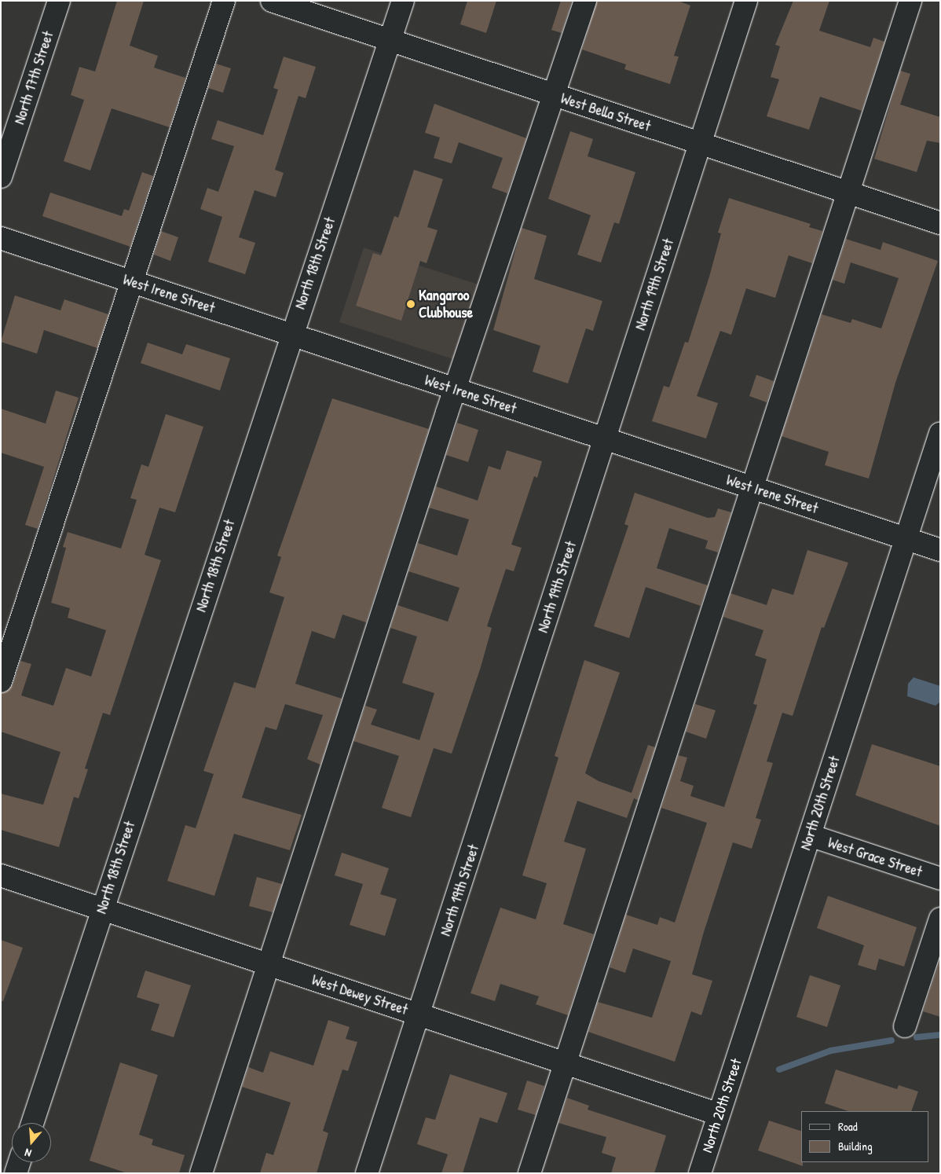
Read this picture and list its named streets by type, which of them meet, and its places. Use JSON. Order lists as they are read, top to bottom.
{
  "streets": {
    "street": [
      "North 17th Street",
      "West Bella Street",
      "North 18th Street",
      "North 19th Street",
      "West Irene Street",
      "North 20th Street",
      "West Grace Street",
      "West Dewey Street"
    ]
  },
  "crossings": [
    ["West Bella Street", "North 18th Street"],
    ["West Bella Street", "North 19th Street"],
    ["North 18th Street", "West Irene Street"],
    ["North 18th Street", "West Dewey Street"],
    ["North 19th Street", "West Irene Street"],
    ["North 19th Street", "West Dewey Street"],
    ["West Irene Street", "North 20th Street"],
    ["North 20th Street", "West Grace Street"],
    ["North 20th Street", "West Dewey Street"]
  ],
  "places": ["Kangaroo Clubhouse"],
  "legend": ["Road", "Building"],
  "north": "bottom"
}
